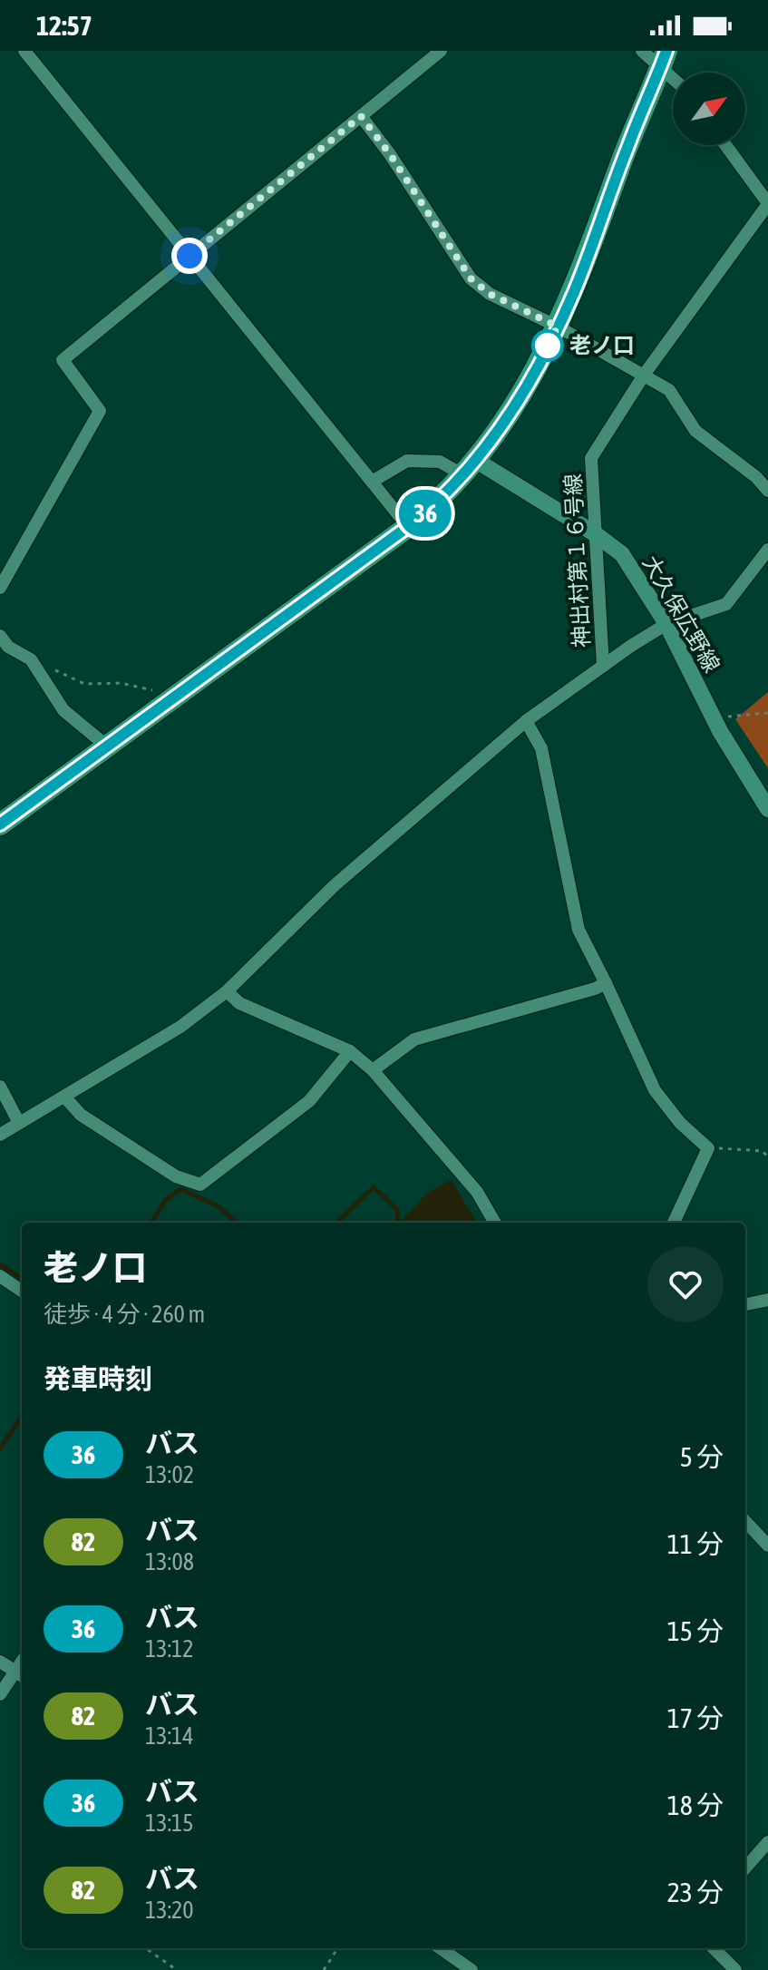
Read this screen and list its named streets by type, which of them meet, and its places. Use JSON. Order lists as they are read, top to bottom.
{
  "streets": {
    "street": ["神出村第１６号線", "大久保広野線"]
  },
  "crossings": [
    ["神出村第１６号線", "大久保広野線"]
  ],
  "places": ["老ノ口"],
  "lines": ["bus line 36"],
  "north": "top right",
  "page": {
    "status": "12:57",
    "on_map": "36",
    "heading": [
      ["老ノ口", "徒歩 · 4 分 · 260 m"],
      "発車時刻"
    ],
    "list": [
      {
        "mark": "36",
        "name": "バス",
        "note": "13:02",
        "value": "5 分"
      },
      {
        "mark": "82",
        "name": "バス",
        "note": "13:08",
        "value": "11 分"
      },
      {
        "mark": "36",
        "name": "バス",
        "note": "13:12",
        "value": "15 分"
      },
      {
        "mark": "82",
        "name": "バス",
        "note": "13:14",
        "value": "17 分"
      },
      {
        "mark": "36",
        "name": "バス",
        "note": "13:15",
        "value": "18 分"
      },
      {
        "mark": "82",
        "name": "バス",
        "note": "13:20",
        "value": "23 分"
      }
    ]
  }
}
